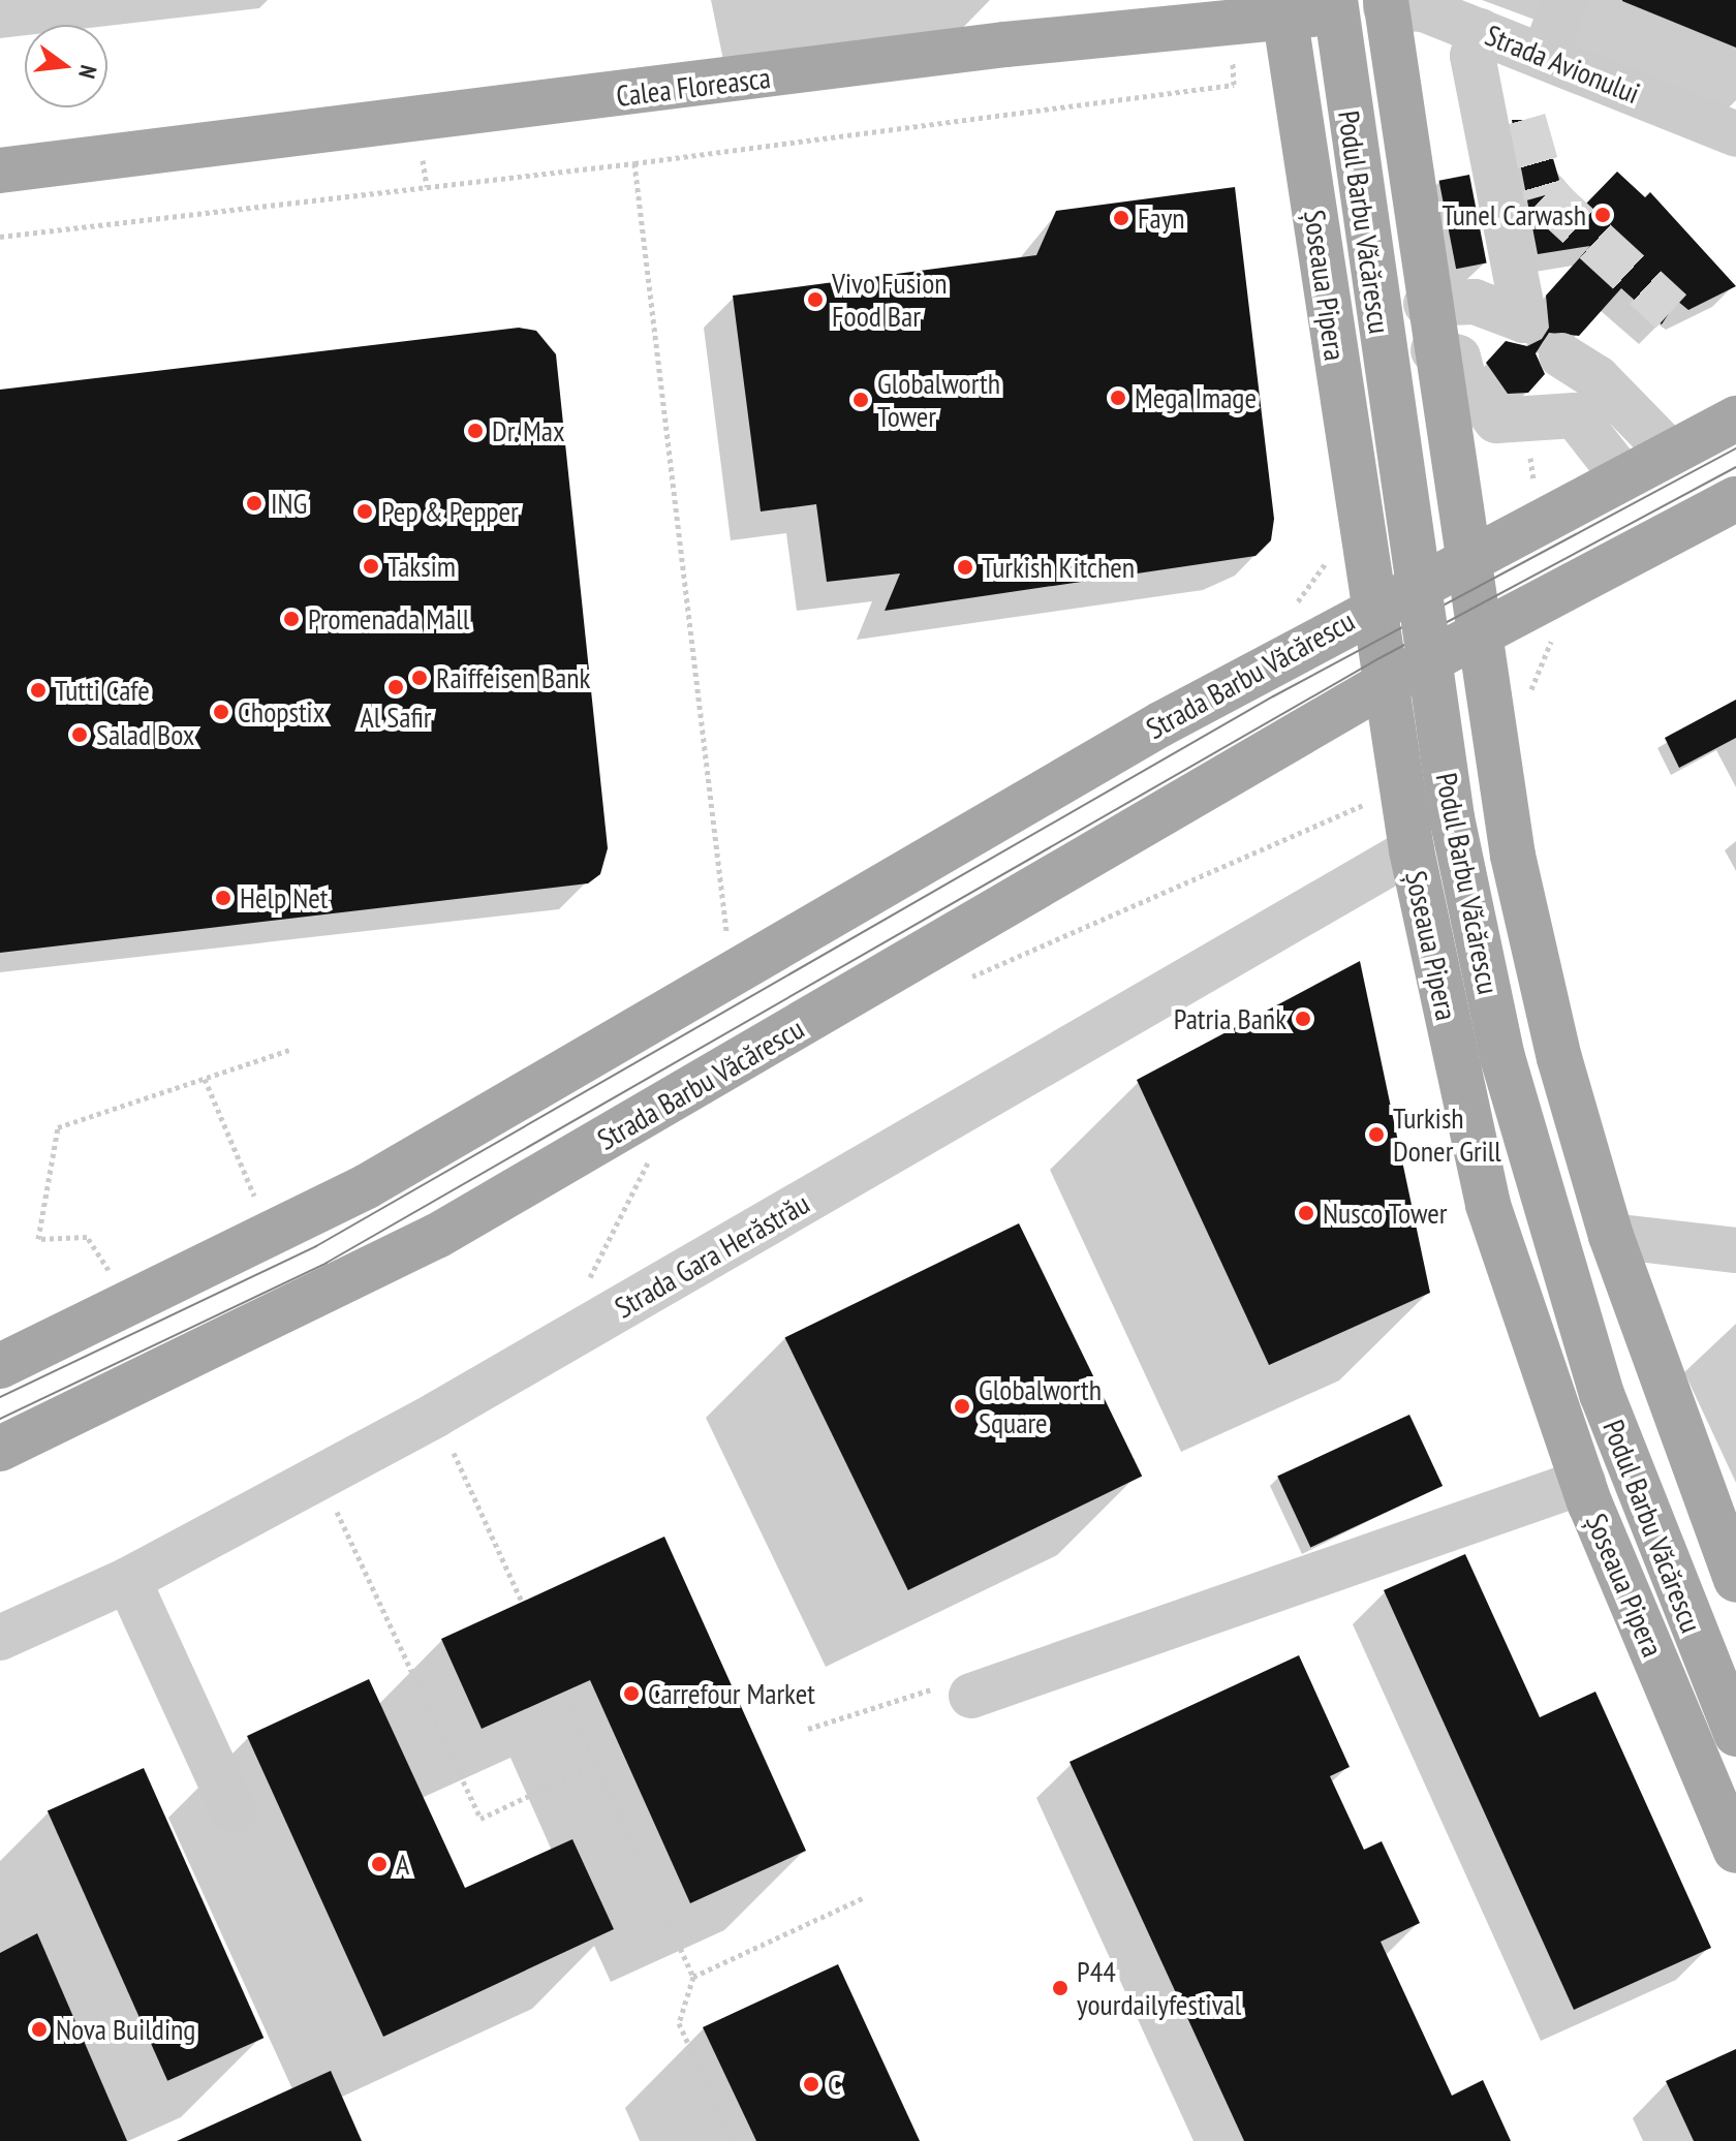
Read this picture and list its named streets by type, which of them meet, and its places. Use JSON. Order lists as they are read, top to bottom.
{
  "streets": {
    "main road": [
      "Calea Floreasca",
      "Podul Barbu Văcărescu",
      "Șoseaua Pipera",
      "Strada Barbu Văcărescu"
    ],
    "street": ["Strada Avionului", "Strada Gara Herăstrău"]
  },
  "crossings": [
    ["Strada Avionului", "Calea Floreasca"],
    ["Calea Floreasca", "Șoseaua Pipera"],
    ["Șoseaua Pipera", "Strada Barbu Văcărescu"],
    ["Șoseaua Pipera", "Strada Gara Herăstrău"]
  ],
  "places": [
    "Tunel Carwash",
    "Fayn",
    "Vivo Fusion Food Bar",
    "Mega Image",
    "Globalworth Tower",
    "Dr. Max",
    "ING",
    "Pep & Pepper",
    "Taksim",
    "Turkish Kitchen",
    "Promenada Mall",
    "Raiffeisen Bank",
    "Al Safir",
    "Tutti Cafe",
    "Chopstix",
    "Salad Box",
    "Help Net",
    "Patria Bank",
    "Turkish Doner Grill",
    "Nusco Tower",
    "Globalworth Square",
    "Carrefour Market",
    "A",
    "P44 yourdailyfestival",
    "Nova Building",
    "C"
  ],
  "north": "right"
}
